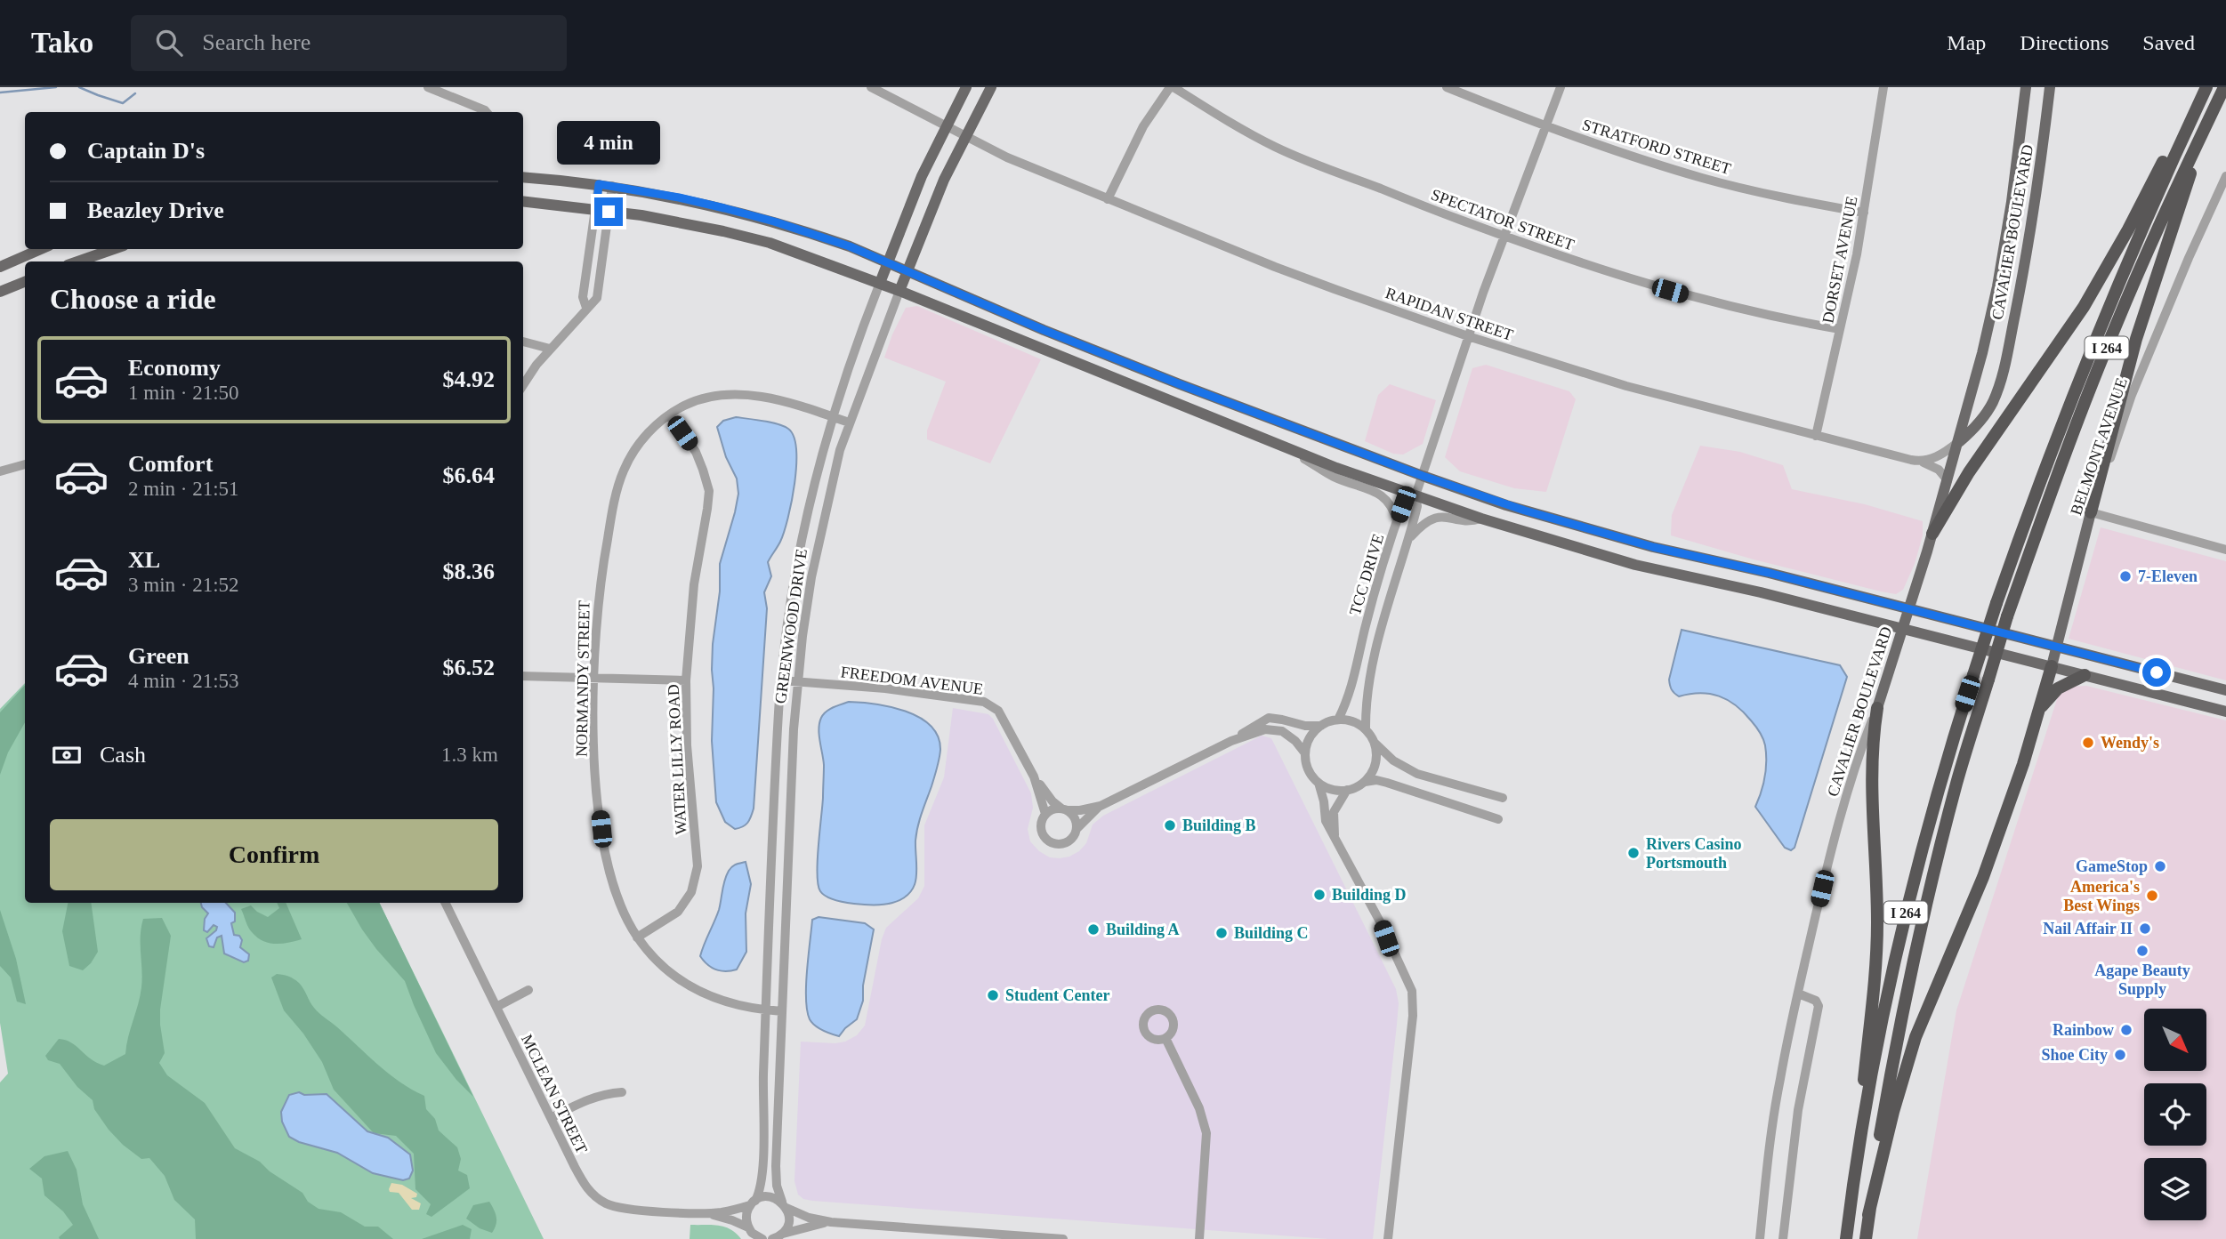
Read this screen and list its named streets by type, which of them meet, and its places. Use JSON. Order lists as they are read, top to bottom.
{
  "streets": {
    "highway": ["I 264"],
    "main road": ["CAVALIER BOULEVARD", "BELMONT AVENUE", "GREENWOOD DRIVE"],
    "street": [
      "STRATFORD STREET",
      "SPECTATOR STREET",
      "DORSET AVENUE",
      "RAPIDAN STREET",
      "TCC DRIVE",
      "NORMANDY STREET",
      "FREEDOM AVENUE",
      "WATER LILLY ROAD",
      "MCLEAN STREET"
    ]
  },
  "crossings": [
    ["STRATFORD STREET", "DORSET AVENUE"],
    ["SPECTATOR STREET", "DORSET AVENUE"],
    ["DORSET AVENUE", "RAPIDAN STREET"],
    ["RAPIDAN STREET", "GREENWOOD DRIVE"],
    ["TCC DRIVE", "FREEDOM AVENUE"],
    ["GREENWOOD DRIVE", "NORMANDY STREET"],
    ["GREENWOOD DRIVE", "FREEDOM AVENUE"],
    ["GREENWOOD DRIVE", "MCLEAN STREET"],
    ["NORMANDY STREET", "WATER LILLY ROAD"]
  ],
  "places": [
    "7-Eleven",
    "Wendy's",
    "Building B",
    "Rivers Casino Portsmouth",
    "GameStop",
    "Building D",
    "America's Best Wings",
    "Nail Affair II",
    "Building A",
    "Building C",
    "Agape Beauty Supply",
    "Student Center",
    "Rainbow",
    "Shoe City"
  ],
  "north": "bottom right",
  "page": {
    "header": "Tako",
    "search": "Search here",
    "nav": ["Map", "Directions", "Saved"],
    "banner": ["Captain D's", "Beazley Drive"],
    "bubble": "4 min",
    "heading": "Choose a ride",
    "list": [
      {
        "name": "Economy",
        "note": "1 min · 21:50",
        "value": "$4.92"
      },
      {
        "name": "Comfort",
        "note": "2 min · 21:51",
        "value": "$6.64"
      },
      {
        "name": "XL",
        "note": "3 min · 21:52",
        "value": "$8.36"
      },
      {
        "name": "Green",
        "note": "4 min · 21:53",
        "value": "$6.52"
      }
    ],
    "pay": ["Cash", "1.3 km"],
    "buttons": "Confirm"
  }
}
